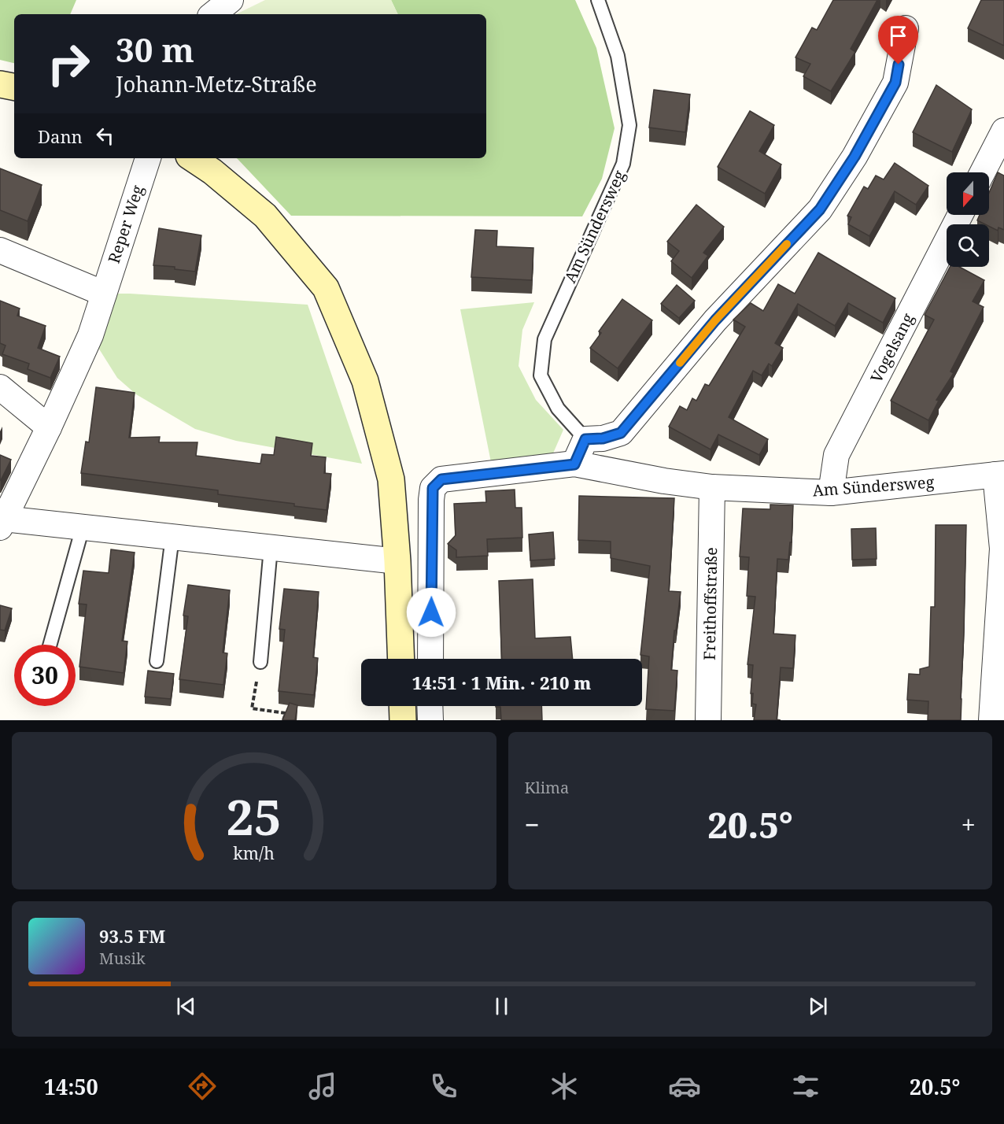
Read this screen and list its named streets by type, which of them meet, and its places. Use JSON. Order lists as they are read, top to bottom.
{
  "streets": {
    "street": [
      "Reper Weg",
      "Am Sündersweg",
      "Vogelsang",
      "Freithoffstraße"
    ]
  },
  "crossings": [
    ["Am Sündersweg", "Vogelsang"],
    ["Am Sündersweg", "Freithoffstraße"]
  ],
  "north": "bottom",
  "page": {
    "turn": ["30 m", "Johann-Metz-Straße"],
    "then": "Dann",
    "limit": "30",
    "trip": "14:51 · 1 Min. · 210 m",
    "tile": "Klima",
    "heat": ["−", "20.5°", "+"],
    "song": ["93.5 FM", "Musik"],
    "tabs": ["14:50", "20.5°"],
    "gauge": ["25", "km/h"]
  }
}
